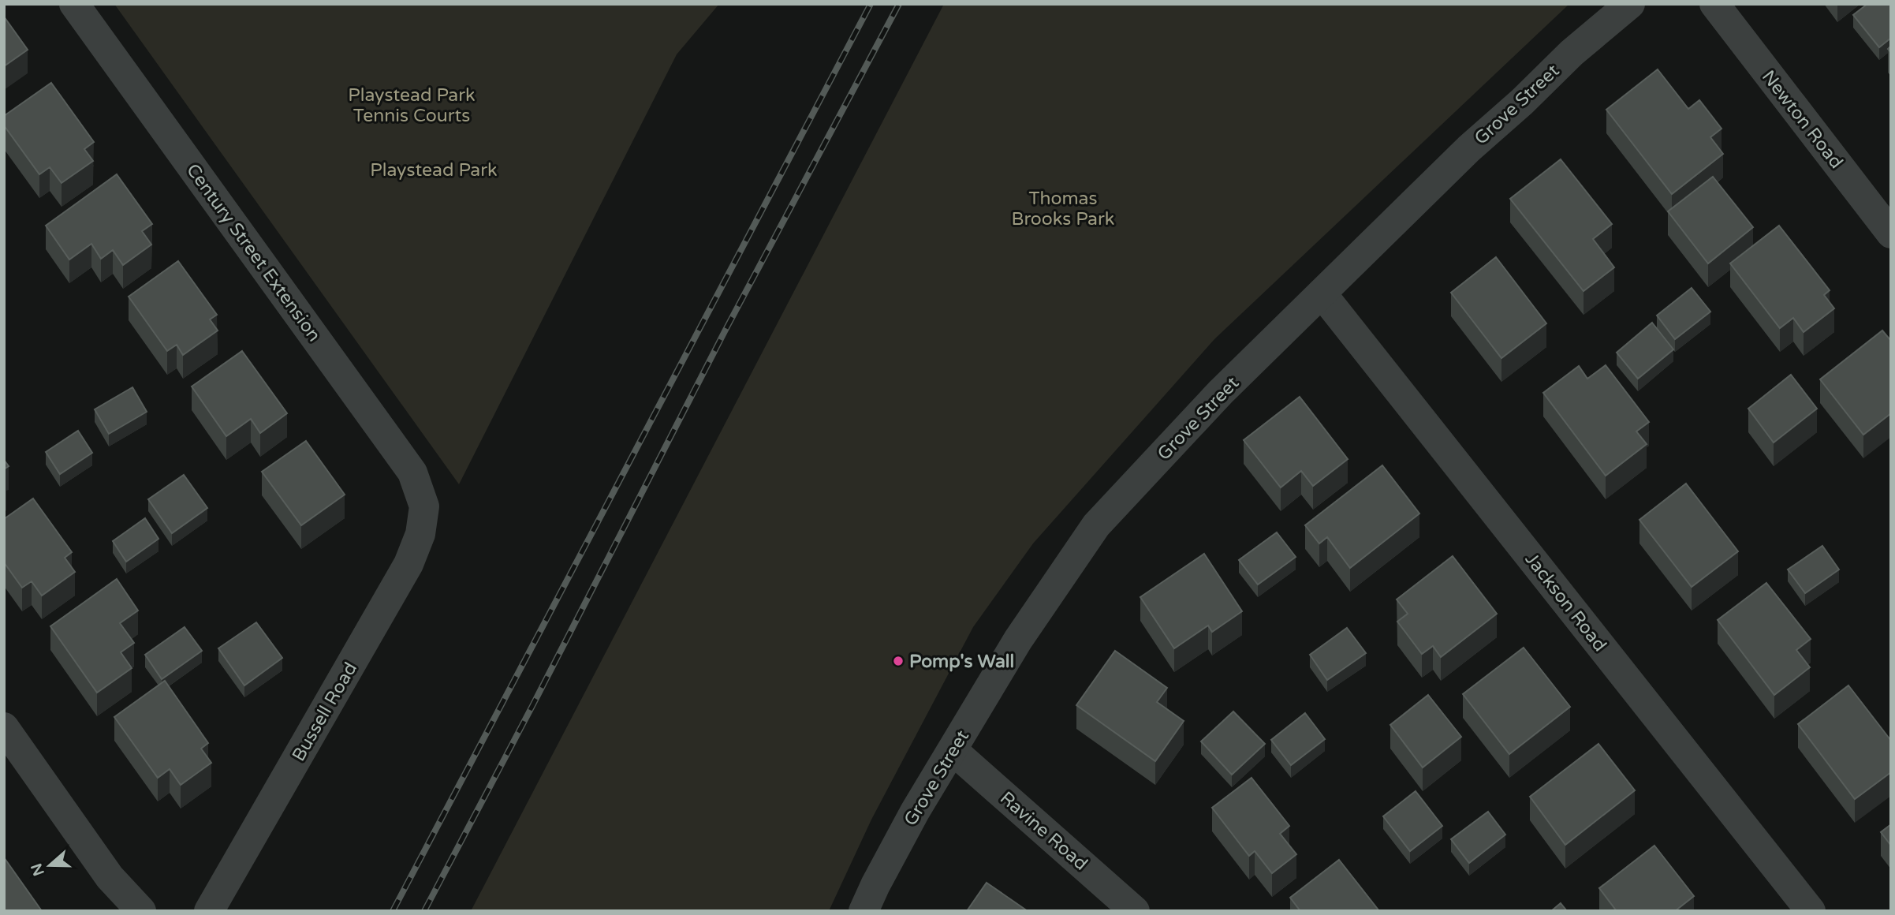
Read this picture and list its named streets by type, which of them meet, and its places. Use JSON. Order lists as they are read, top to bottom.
{
  "streets": {
    "street": [
      "Grove Street",
      "Newton Road",
      "Century Street Extension",
      "Jackson Road",
      "Bussell Road",
      "Ravine Road"
    ]
  },
  "crossings": [
    ["Grove Street", "Jackson Road"],
    ["Grove Street", "Ravine Road"],
    ["Century Street Extension", "Bussell Road"]
  ],
  "parks": ["Playstead Park Tennis Courts", "Playstead Park", "Thomas Brooks Park"],
  "places": ["Pomp's Wall"],
  "north": "left"
}
